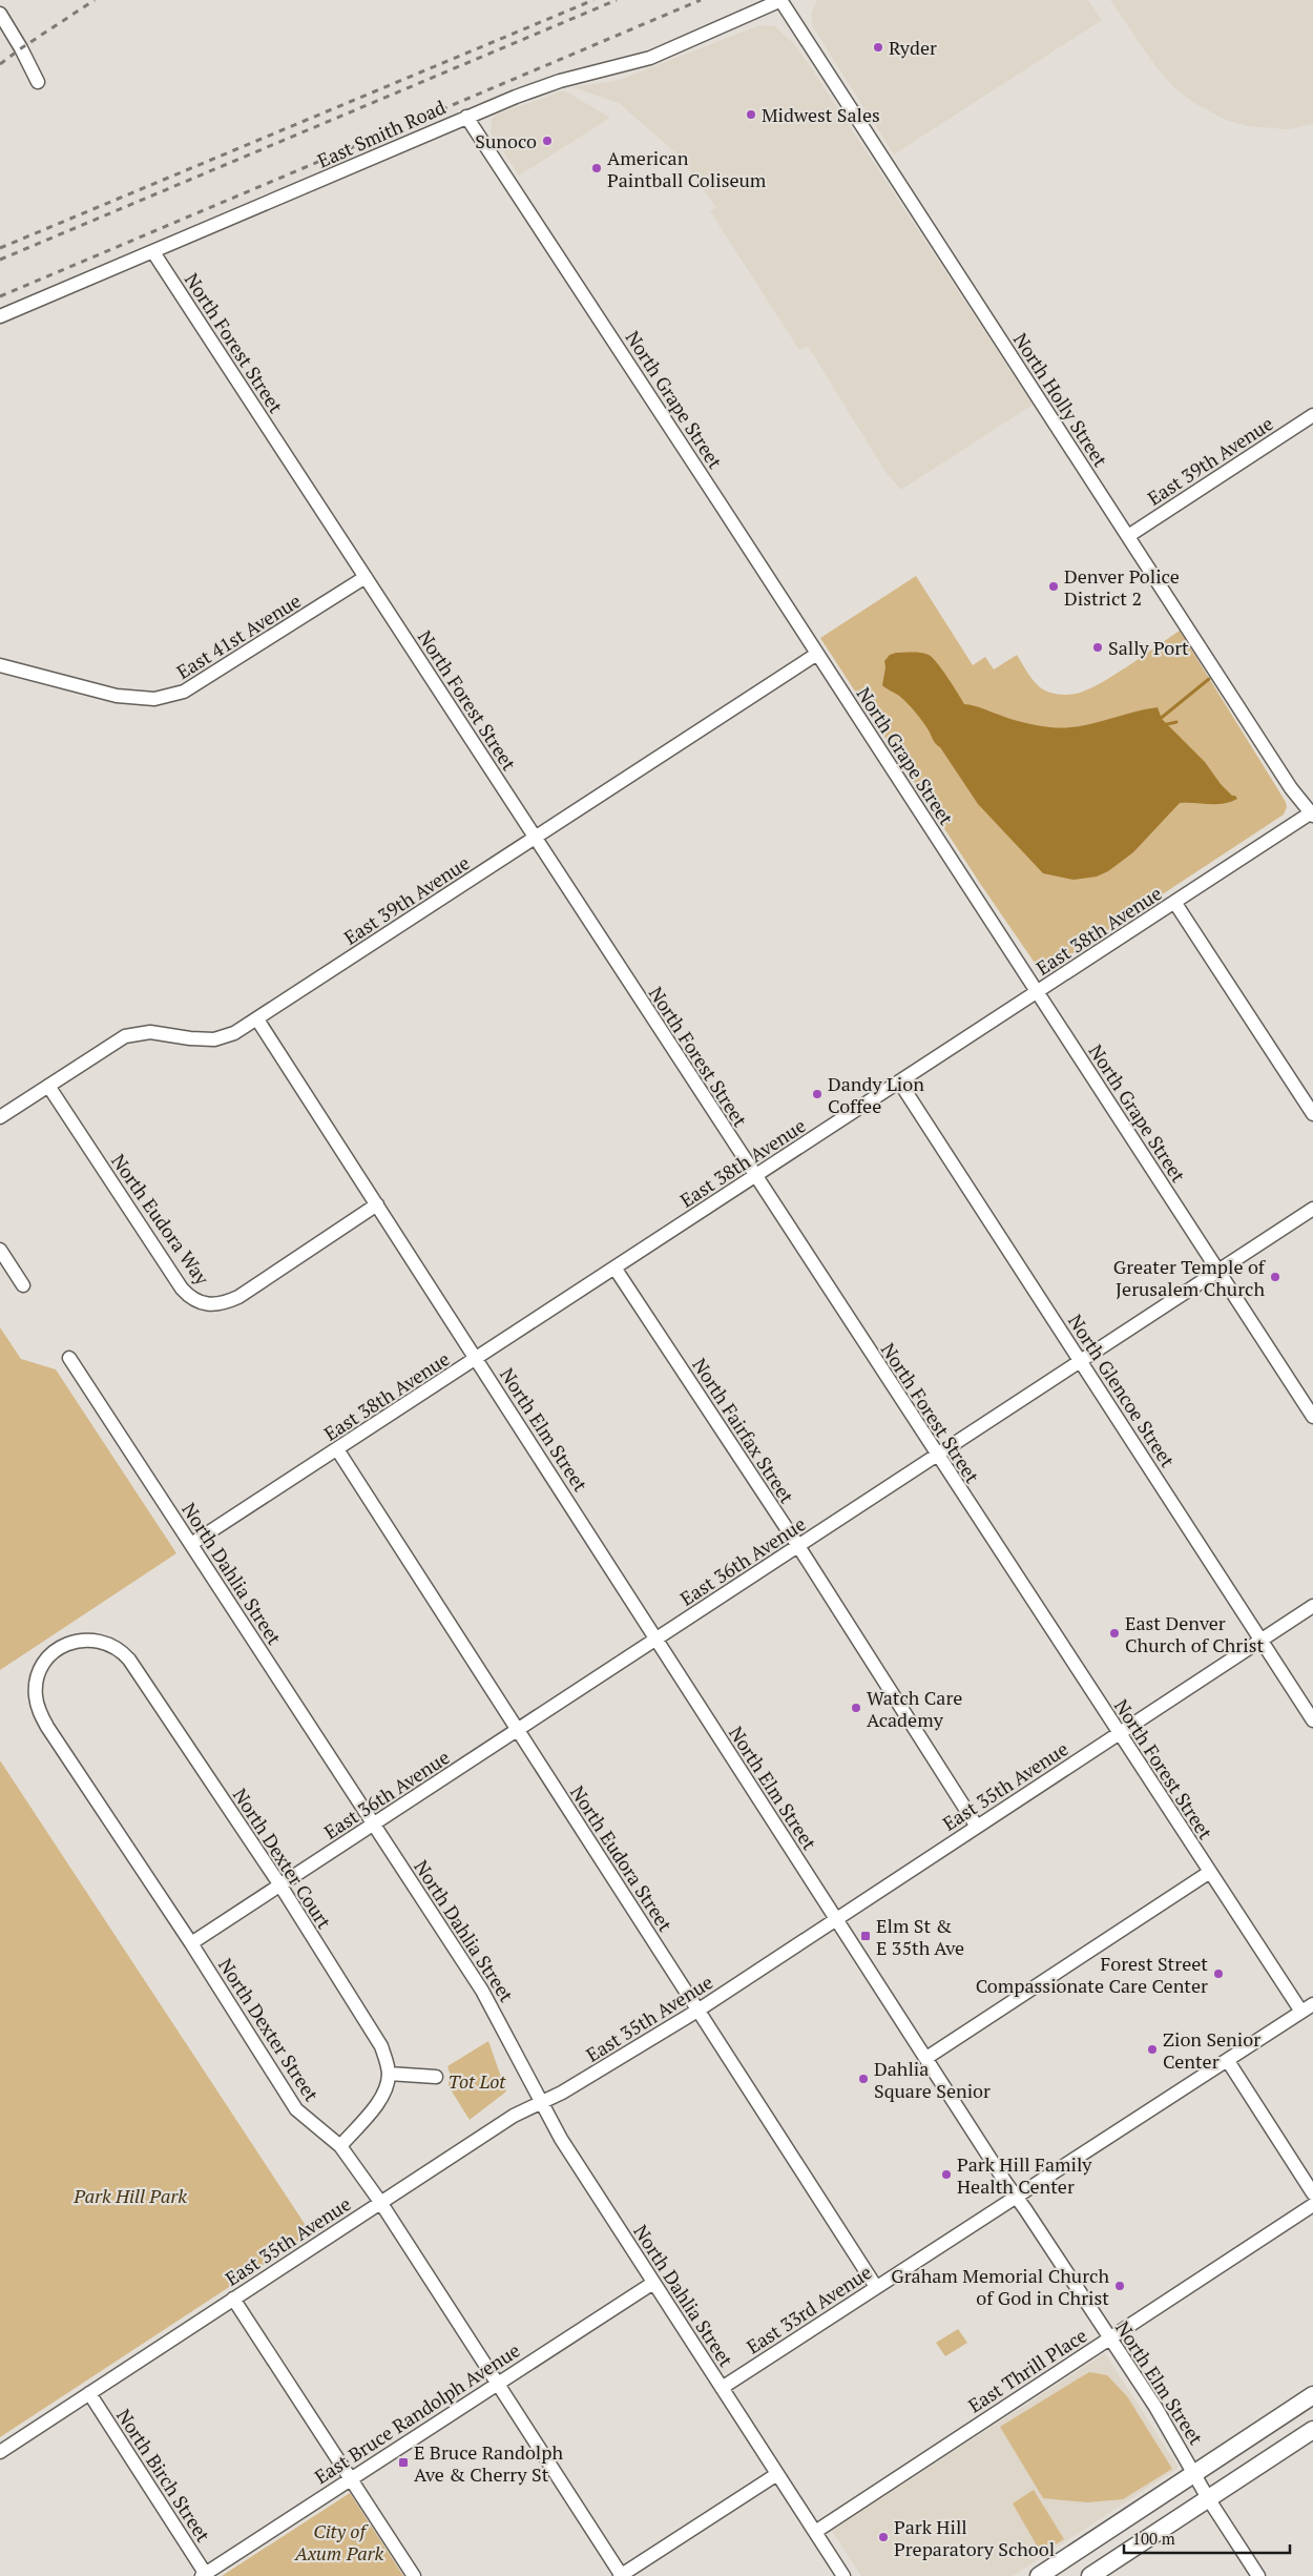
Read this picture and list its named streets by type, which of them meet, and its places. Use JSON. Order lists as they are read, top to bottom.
{
  "streets": {
    "street": [
      "East Smith Road",
      "North Forest Street",
      "North Grape Street",
      "North Holly Street",
      "East 39th Avenue",
      "East 41st Avenue",
      "East 38th Avenue",
      "North Eudora Way",
      "North Glencoe Street",
      "North Elm Street",
      "North Fairfax Street",
      "East 36th Avenue",
      "North Dahlia Street",
      "East 35th Avenue",
      "North Dexter Court",
      "North Eudora Street",
      "North Dexter Street",
      "East 33rd Avenue",
      "East Thrill Place",
      "East Bruce Randolph Avenue",
      "North Birch Street"
    ]
  },
  "crossings": [
    ["East Smith Road", "North Forest Street"],
    ["East Smith Road", "North Grape Street"],
    ["East Smith Road", "North Holly Street"],
    ["North Forest Street", "East 39th Avenue"],
    ["North Forest Street", "East 41st Avenue"],
    ["North Forest Street", "East 38th Avenue"],
    ["North Forest Street", "East 36th Avenue"],
    ["North Forest Street", "East 35th Avenue"],
    ["North Forest Street", "East 33rd Avenue"],
    ["North Grape Street", "East 39th Avenue"],
    ["North Grape Street", "East 38th Avenue"],
    ["North Grape Street", "East 36th Avenue"],
    ["North Holly Street", "East 39th Avenue"],
    ["North Holly Street", "East 38th Avenue"],
    ["East 39th Avenue", "North Eudora Way"],
    ["East 39th Avenue", "North Elm Street"],
    ["East 38th Avenue", "North Glencoe Street"],
    ["East 38th Avenue", "North Elm Street"],
    ["East 38th Avenue", "North Fairfax Street"],
    ["East 38th Avenue", "North Dahlia Street"],
    ["East 38th Avenue", "North Eudora Street"],
    ["North Eudora Way", "North Elm Street"],
    ["North Glencoe Street", "East 36th Avenue"],
    ["North Glencoe Street", "East 35th Avenue"],
    ["North Elm Street", "East 36th Avenue"],
    ["North Elm Street", "East 35th Avenue"],
    ["North Elm Street", "East 33rd Avenue"],
    ["North Elm Street", "East Thrill Place"],
    ["North Fairfax Street", "East 36th Avenue"],
    ["North Fairfax Street", "East 35th Avenue"],
    ["East 36th Avenue", "North Dahlia Street"],
    ["East 36th Avenue", "North Dexter Court"],
    ["East 36th Avenue", "North Eudora Street"],
    ["East 36th Avenue", "North Dexter Street"],
    ["North Dahlia Street", "East 35th Avenue"],
    ["North Dahlia Street", "East 33rd Avenue"],
    ["North Dahlia Street", "East Thrill Place"],
    ["North Dahlia Street", "East Bruce Randolph Avenue"],
    ["East 35th Avenue", "North Eudora Street"],
    ["East 35th Avenue", "North Dexter Street"],
    ["East 35th Avenue", "North Birch Street"],
    ["North Dexter Court", "North Dexter Street"],
    ["North Eudora Street", "East 33rd Avenue"],
    ["North Dexter Street", "East Bruce Randolph Avenue"],
    ["East Bruce Randolph Avenue", "North Birch Street"]
  ],
  "parks": ["Tot Lot", "Park Hill Park", "City of Axum Park"],
  "places": {
    "other": [
      "Ryder",
      "Midwest Sales",
      "Sunoco",
      "American Paintball Coliseum",
      "Denver Police District 2",
      "Sally Port",
      "Dandy Lion Coffee",
      "Greater Temple of Jerusalem Church",
      "East Denver Church of Christ",
      "Watch Care Academy",
      "Forest Street Compassionate Care Center",
      "Zion Senior Center",
      "Dahlia Square Senior",
      "Park Hill Family Health Center",
      "Graham Memorial Church of God in Christ",
      "Park Hill Preparatory School"
    ],
    "transit": ["Elm St & E 35th Ave", "E Bruce Randolph Ave & Cherry St"]
  },
  "scale_bar": "100 m"
}
